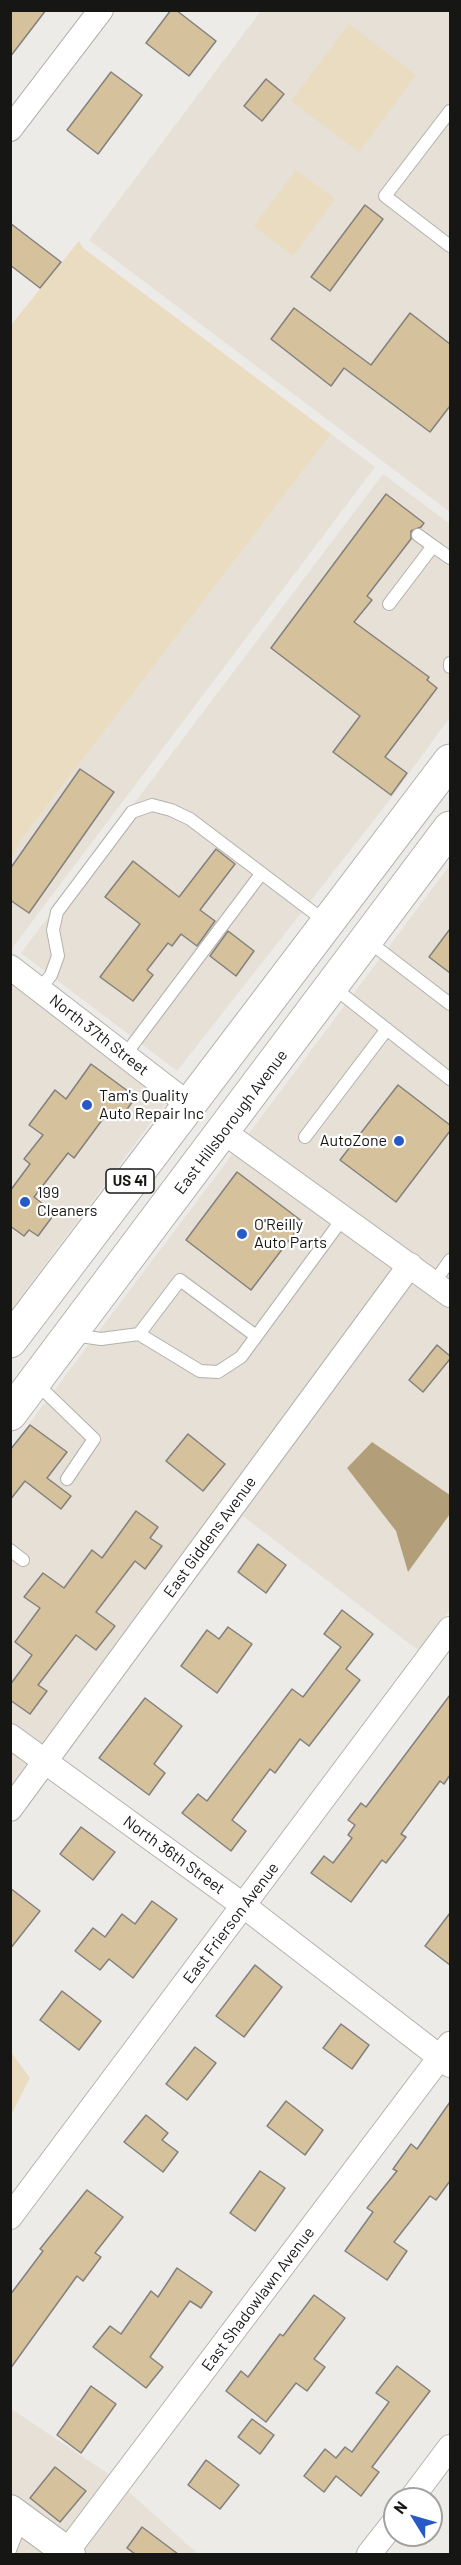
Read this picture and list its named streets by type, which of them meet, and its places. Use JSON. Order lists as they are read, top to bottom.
{
  "streets": {
    "main road": ["East Hillsborough Avenue", "US 41"],
    "street": [
      "North 37th Street",
      "East Giddens Avenue",
      "North 36th Street",
      "East Frierson Avenue",
      "East Shadowlawn Avenue"
    ]
  },
  "crossings": [
    ["North 37th Street", "US 41"],
    ["East Giddens Avenue", "North 36th Street"],
    ["North 36th Street", "East Frierson Avenue"],
    ["North 36th Street", "East Shadowlawn Avenue"]
  ],
  "places": [
    "Tam's Quality Auto Repair Inc",
    "AutoZone",
    "199 Cleaners",
    "O'Reilly Auto Parts"
  ],
  "north": "top left"
}
